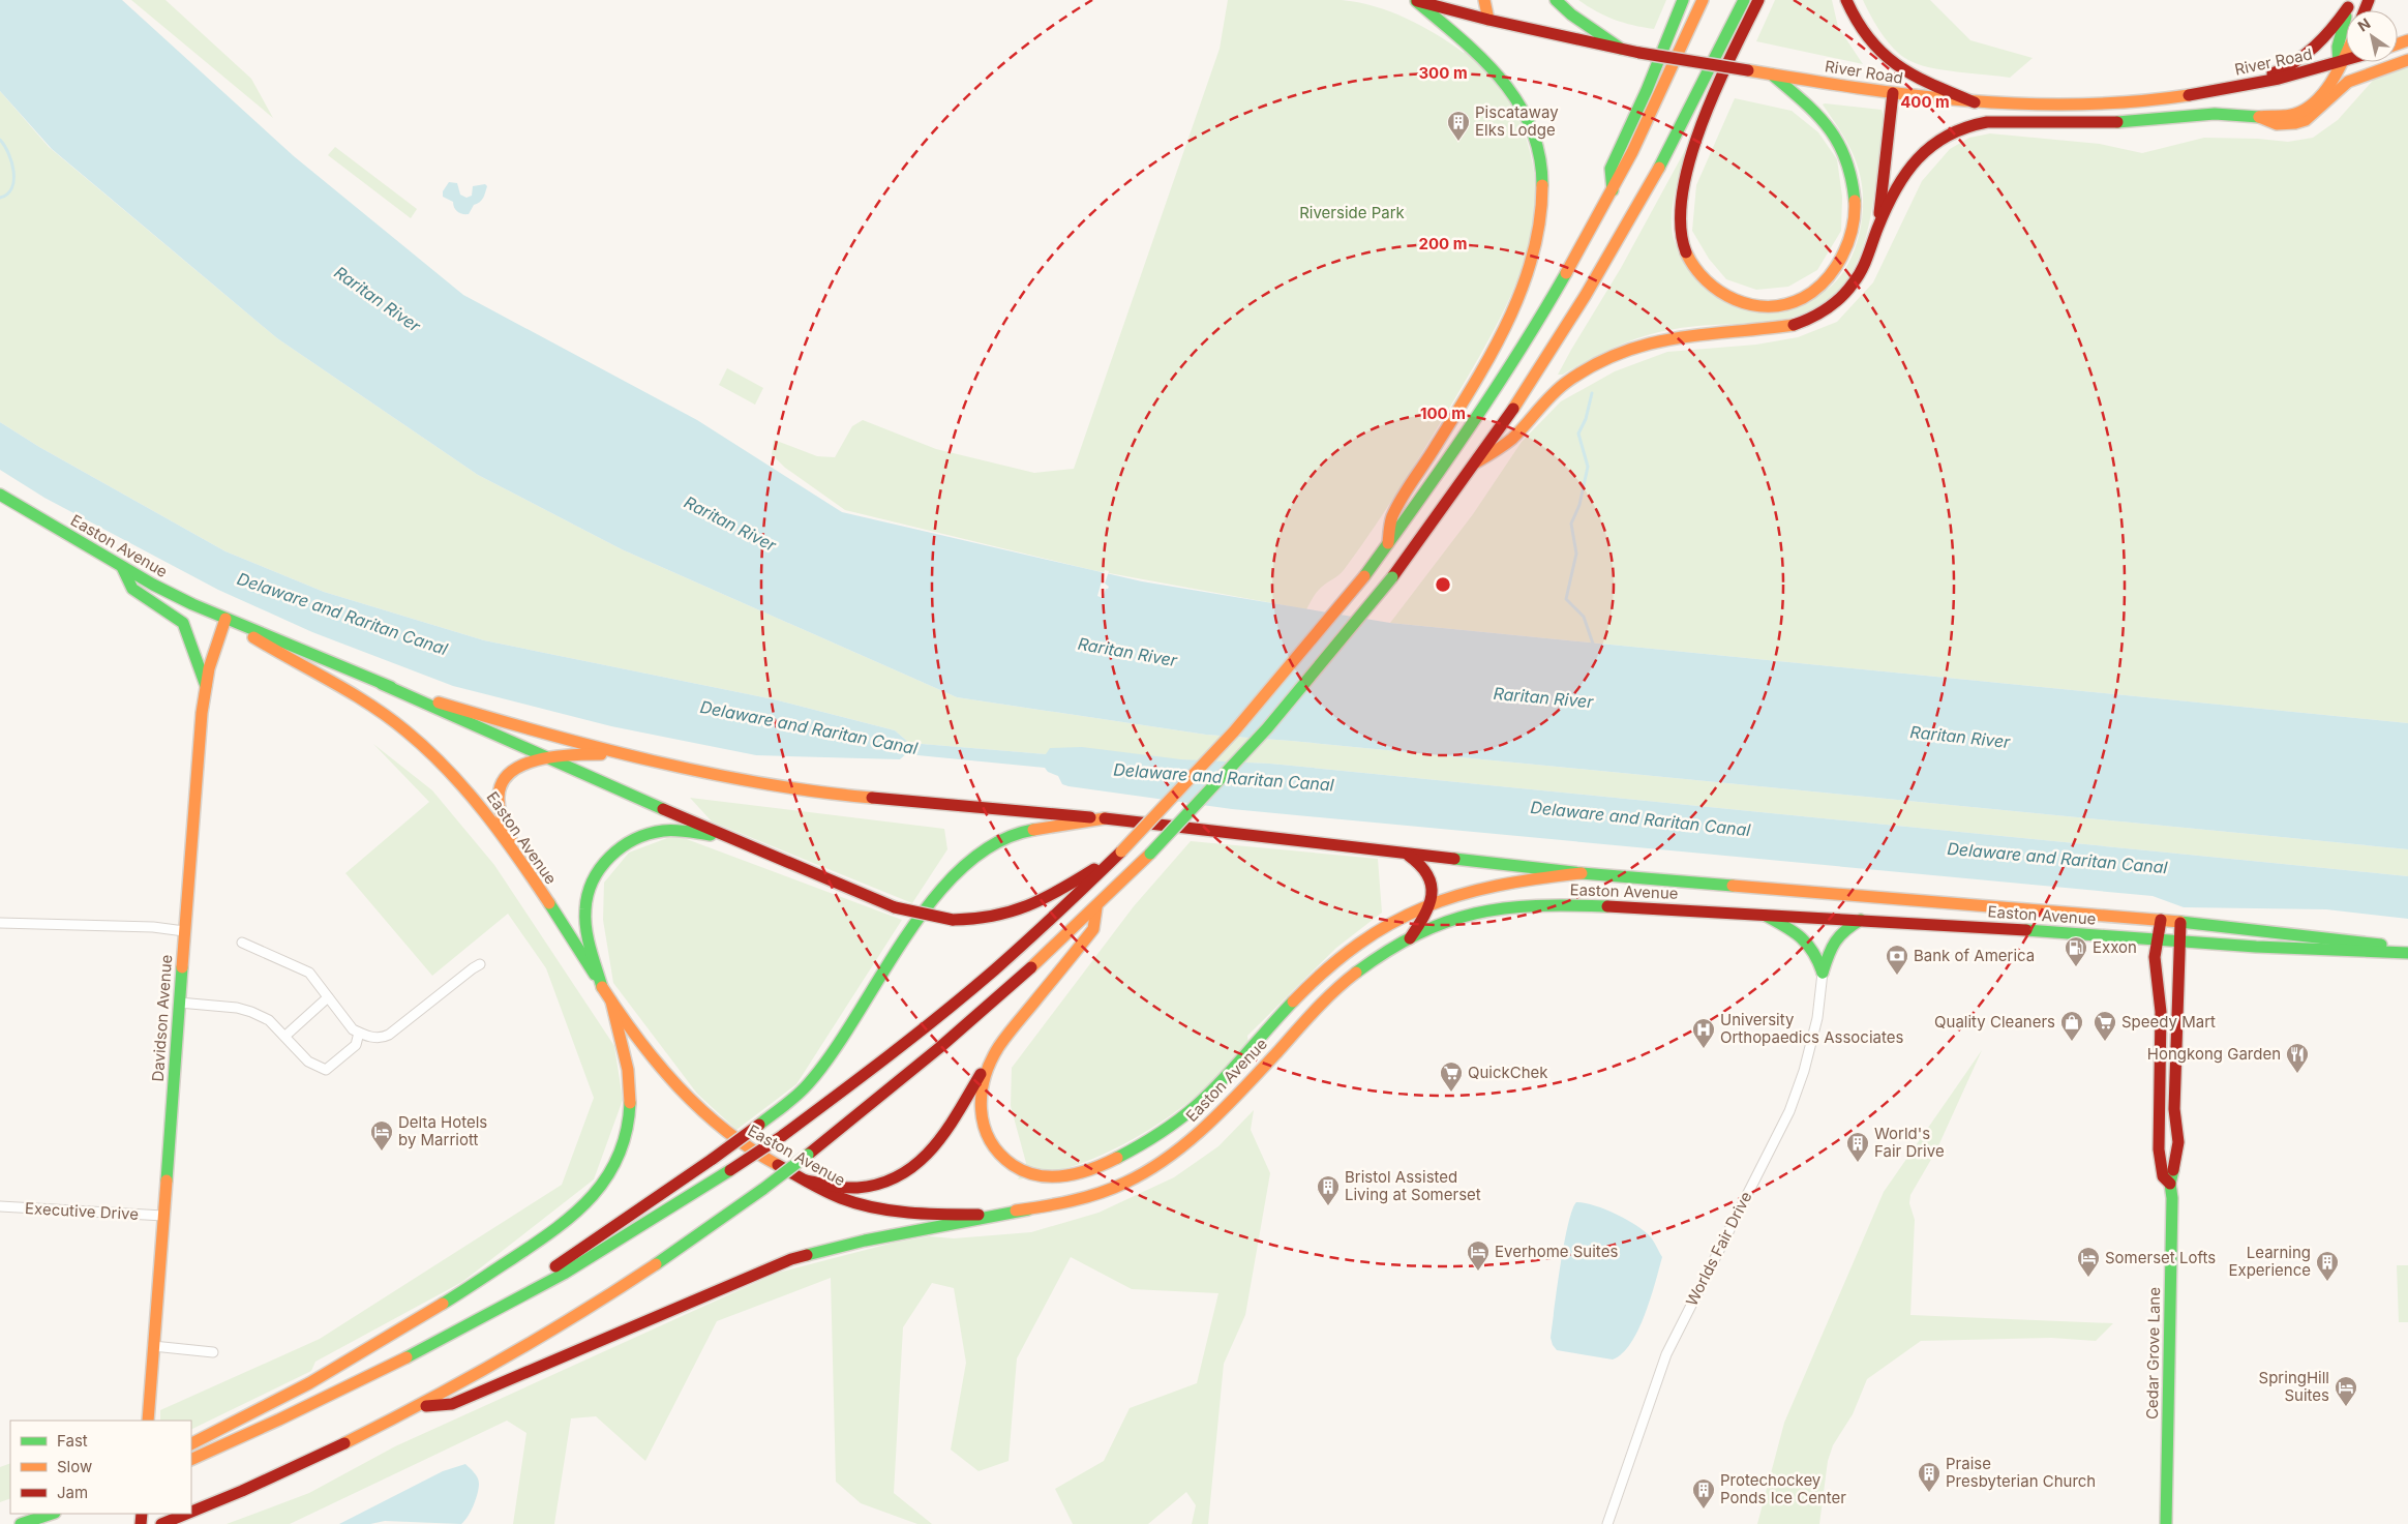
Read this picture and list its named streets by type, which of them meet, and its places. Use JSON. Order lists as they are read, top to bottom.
{
  "streets": {
    "main road": [
      "River Road",
      "Easton Avenue",
      "Davidson Avenue",
      "Cedar Grove Lane"
    ],
    "street": ["Executive Drive", "Worlds Fair Drive"]
  },
  "crossings": [
    ["Easton Avenue", "Davidson Avenue"],
    ["Easton Avenue", "Cedar Grove Lane"],
    ["Davidson Avenue", "Executive Drive"]
  ],
  "water": ["Raritan River", "Delaware and Raritan Canal"],
  "parks": ["Riverside Park"],
  "places": {
    "building": [
      "Piscataway Elks Lodge",
      "World's Fair Drive",
      "Bristol Assisted Living at Somerset",
      "Learning Experience",
      "Praise Presbyterian Church",
      "Protechockey Ponds Ice Center"
    ],
    "fuel station": ["Exxon"],
    "bank": ["Bank of America"],
    "shop": ["Quality Cleaners"],
    "supermarket": ["Speedy Mart", "QuickChek"],
    "hospital": ["University Orthopaedics Associates"],
    "restaurant": ["Hongkong Garden"],
    "hotel": [
      "Delta Hotels by Marriott",
      "Everhome Suites",
      "Somerset Lofts",
      "SpringHill Suites"
    ]
  },
  "legend": ["Fast", "Slow", "Jam"],
  "north": "top left",
  "rings": [
    "300 m",
    "400 m",
    "200 m",
    "100 m"
  ]
}
